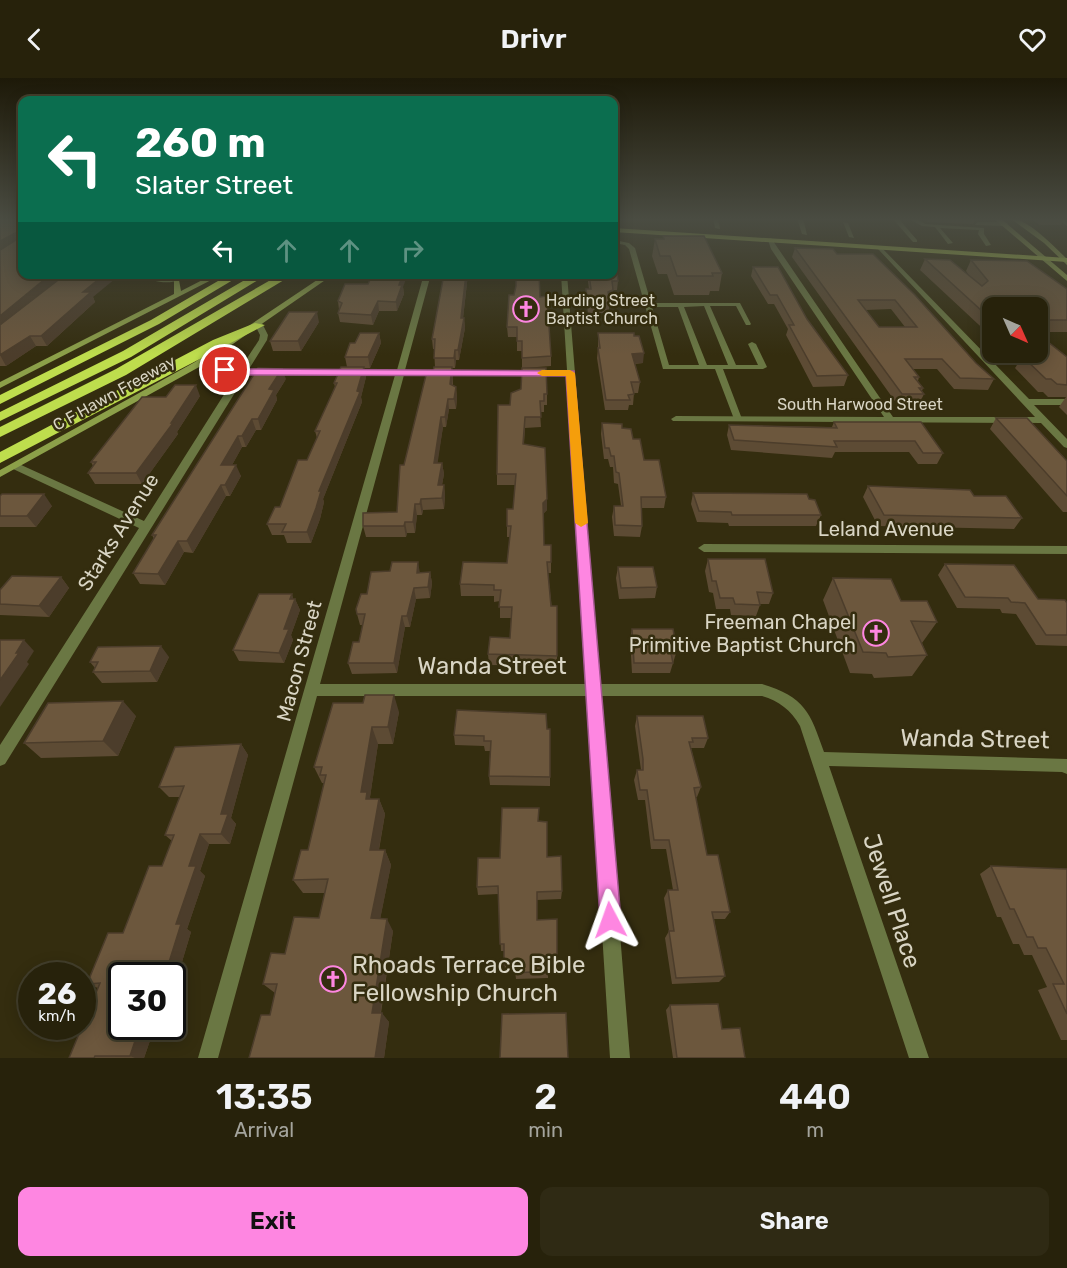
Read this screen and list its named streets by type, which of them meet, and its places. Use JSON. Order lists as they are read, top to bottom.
{
  "streets": {
    "highway": ["C F Hawn Freeway"],
    "street": [
      "South Harwood Street",
      "Leland Avenue",
      "Starks Avenue",
      "Macon Street",
      "Wanda Street",
      "Jewell Place"
    ]
  },
  "crossings": [
    ["C F Hawn Freeway", "Starks Avenue"],
    ["Macon Street", "Wanda Street"],
    ["Wanda Street", "Jewell Place"]
  ],
  "places": {
    "church": ["Harding Street Baptist Church", "Freeman Chapel Primitive Baptist Church", "Rhoads Terrace Bible Fellowship Church"]
  },
  "north": "bottom right",
  "page": {
    "header": "Drivr",
    "turn": ["260 m", "Slater Street"],
    "speed": "26 km/h",
    "limit": "30",
    "eta": [
      "13:35",
      "Arrival",
      "2",
      "min",
      "440",
      "m"
    ],
    "buttons": ["Exit", "Share"]
  }
}
